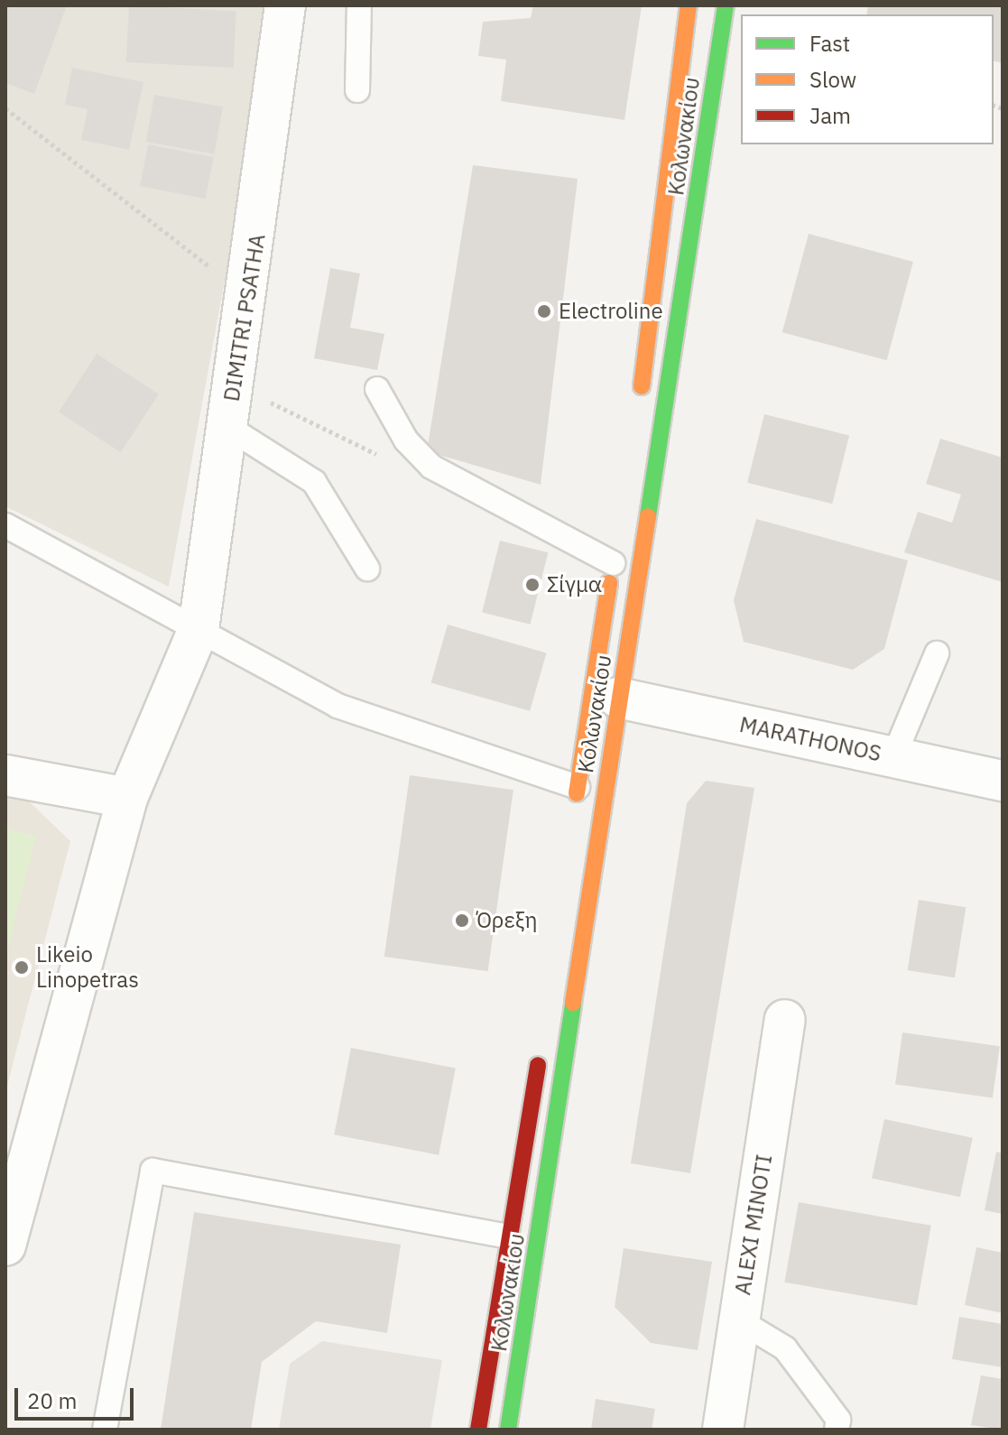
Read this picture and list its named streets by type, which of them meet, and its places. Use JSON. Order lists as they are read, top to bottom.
{
  "streets": {
    "main road": ["Κολωνακίου"],
    "street": ["DIMITRI PSATHA", "MARATHONOS", "ALEXI MINOTI"]
  },
  "crossings": [
    ["Κολωνακίου", "MARATHONOS"]
  ],
  "places": [
    "Electroline",
    "Σίγμα",
    "Όρεξη",
    "Likeio Linopetras"
  ],
  "legend": ["Fast", "Slow", "Jam"],
  "scale_bar": "20 m"
}
